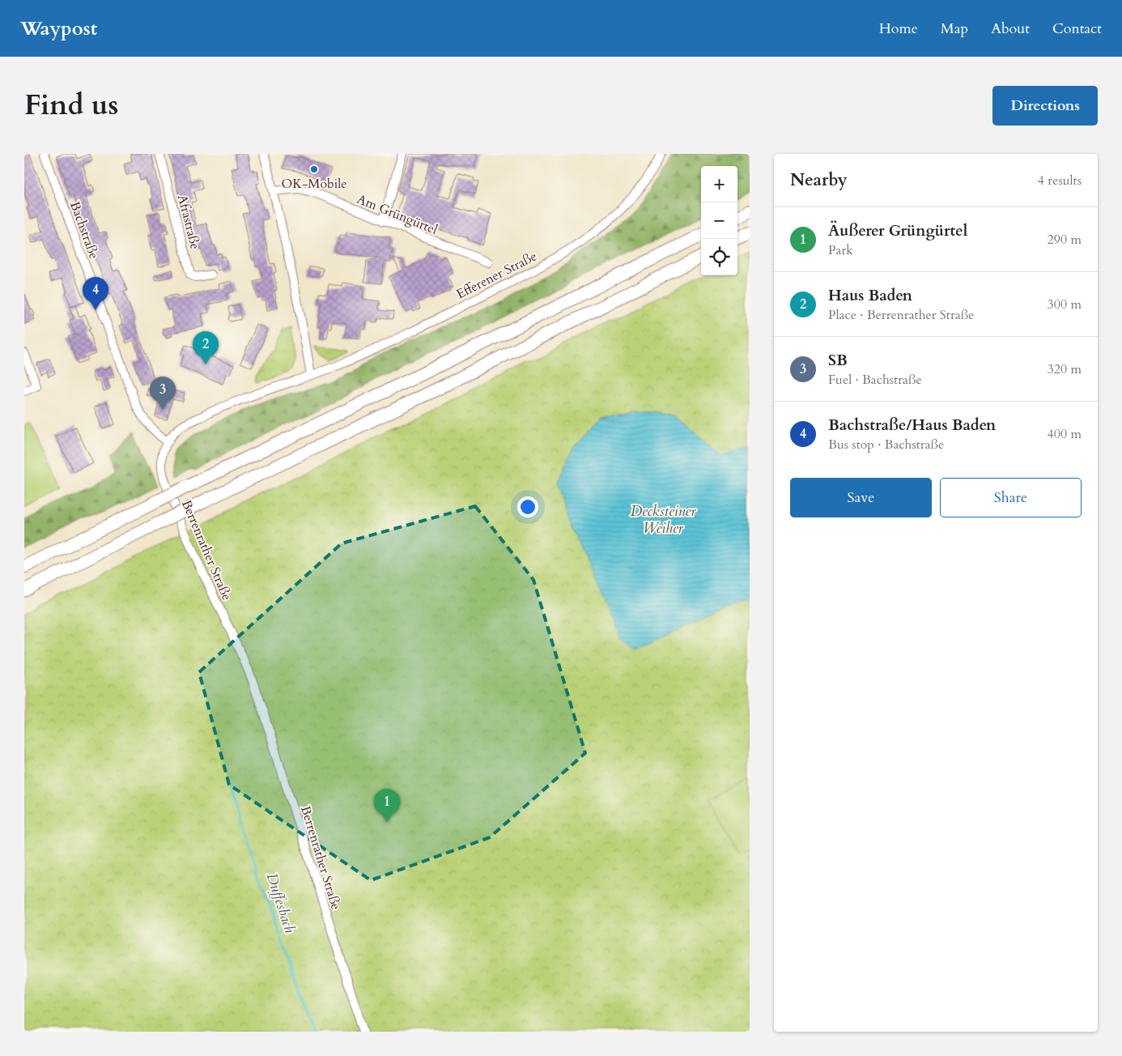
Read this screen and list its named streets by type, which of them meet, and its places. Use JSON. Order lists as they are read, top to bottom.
{
  "streets": {
    "street": [
      "Am Grüngürtel",
      "Afrastraße",
      "Bachstraße",
      "Efferener Straße",
      "Berrenrather Straße"
    ]
  },
  "crossings": [
    ["Bachstraße", "Berrenrather Straße"],
    ["Efferener Straße", "Berrenrather Straße"]
  ],
  "water": ["Decksteiner Weiher", "Duffesbach"],
  "places": ["OK-Mobile"],
  "page": {
    "header": "Waypost",
    "nav": [
      "Home",
      "Map",
      "About",
      "Contact"
    ],
    "title": "Find us",
    "buttons": [
      "Directions",
      ["Save", "Share"]
    ],
    "heading": ["Nearby", "4 results"],
    "map_buttons": ["+", "−"],
    "list": [
      {
        "mark": "1",
        "name": "Äußerer Grüngürtel",
        "note": "Park",
        "value": "290 m"
      },
      {
        "mark": "2",
        "name": "Haus Baden",
        "note": "Place · Berrenrather Straße",
        "value": "300 m"
      },
      {
        "mark": "3",
        "name": "SB",
        "note": "Fuel · Bachstraße",
        "value": "320 m"
      },
      {
        "mark": "4",
        "name": "Bachstraße/Haus Baden",
        "note": "Bus stop · Bachstraße",
        "value": "400 m"
      }
    ],
    "pins": [
      "4",
      "2",
      "3",
      "1"
    ]
  }
}
